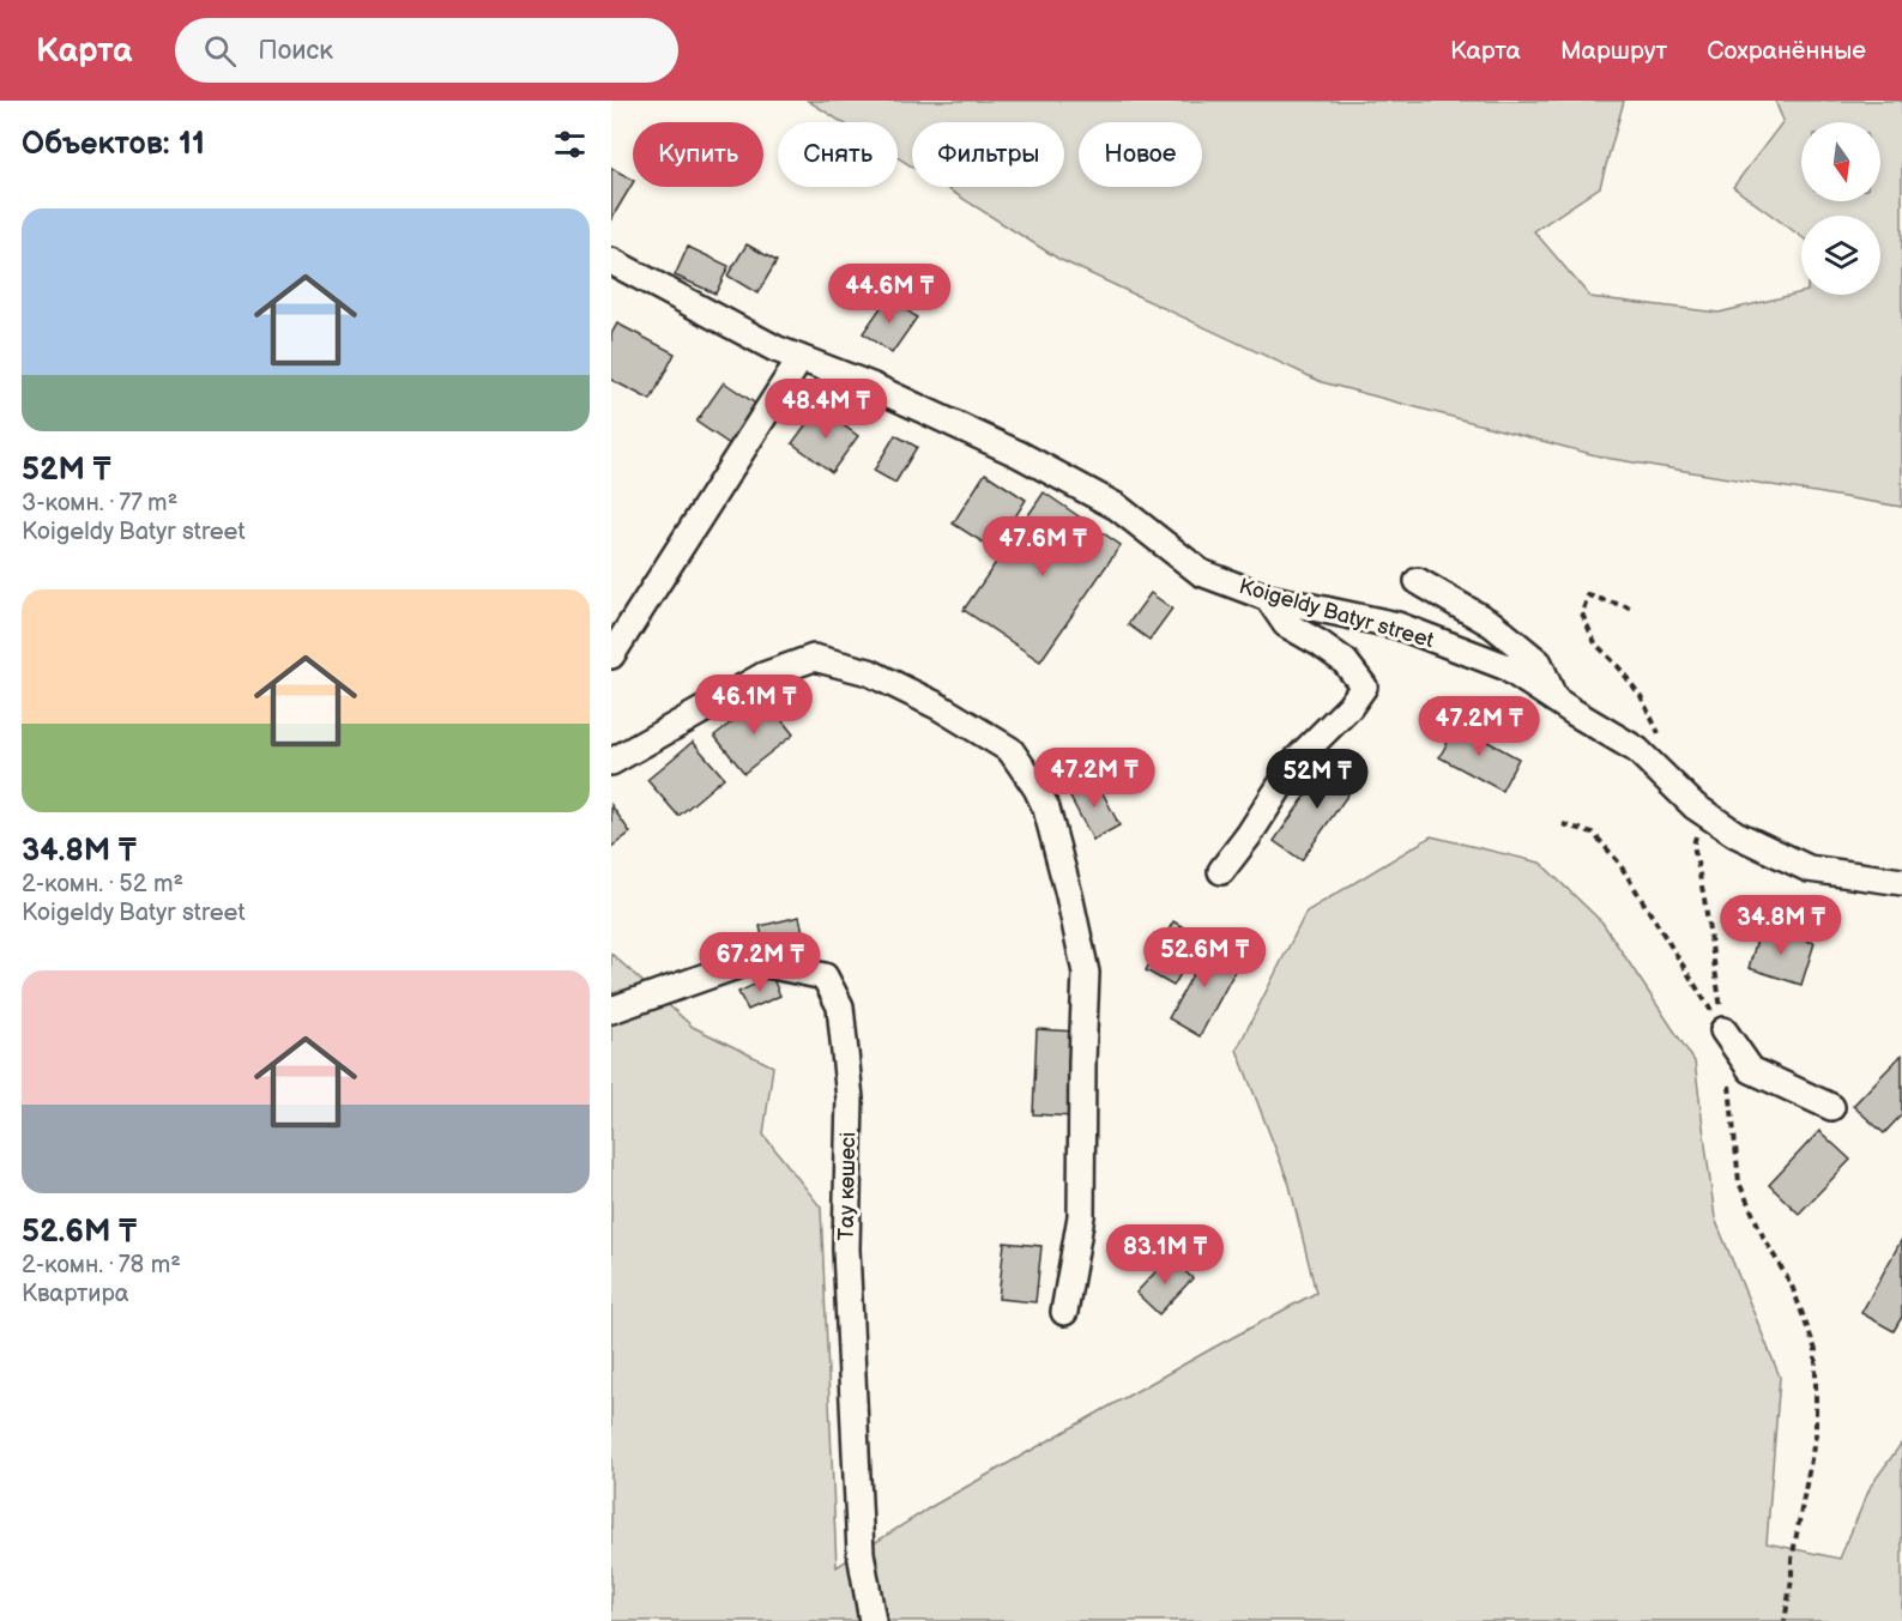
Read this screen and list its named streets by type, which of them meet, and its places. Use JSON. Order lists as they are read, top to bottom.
{
  "streets": {
    "street": ["Koigeldy Batyr street", "Тау көшесі"]
  },
  "north": "bottom",
  "page": {
    "header": "Карта",
    "search": "Поиск",
    "nav": ["Карта", "Маршрут", "Сохранённые"],
    "heading": "Объектов: 11",
    "chip": [
      "Купить",
      "Снять",
      "Фильтры",
      "Новое"
    ],
    "list": [
      {
        "name": "52M ₸",
        "note": "3-комн. · 77 m² · Koigeldy Batyr street"
      },
      {
        "name": "34.8M ₸",
        "note": "2-комн. · 52 m² · Koigeldy Batyr street"
      },
      {
        "name": "52.6M ₸",
        "note": "2-комн. · 78 m² · Квартира"
      }
    ],
    "price": [
      "44.6M ₸",
      "48.4M ₸",
      "47.6M ₸",
      "46.1M ₸",
      "47.2M ₸",
      "47.2M ₸",
      "52M ₸",
      "34.8M ₸",
      "52.6M ₸",
      "67.2M ₸",
      "83.1M ₸"
    ]
  }
}
